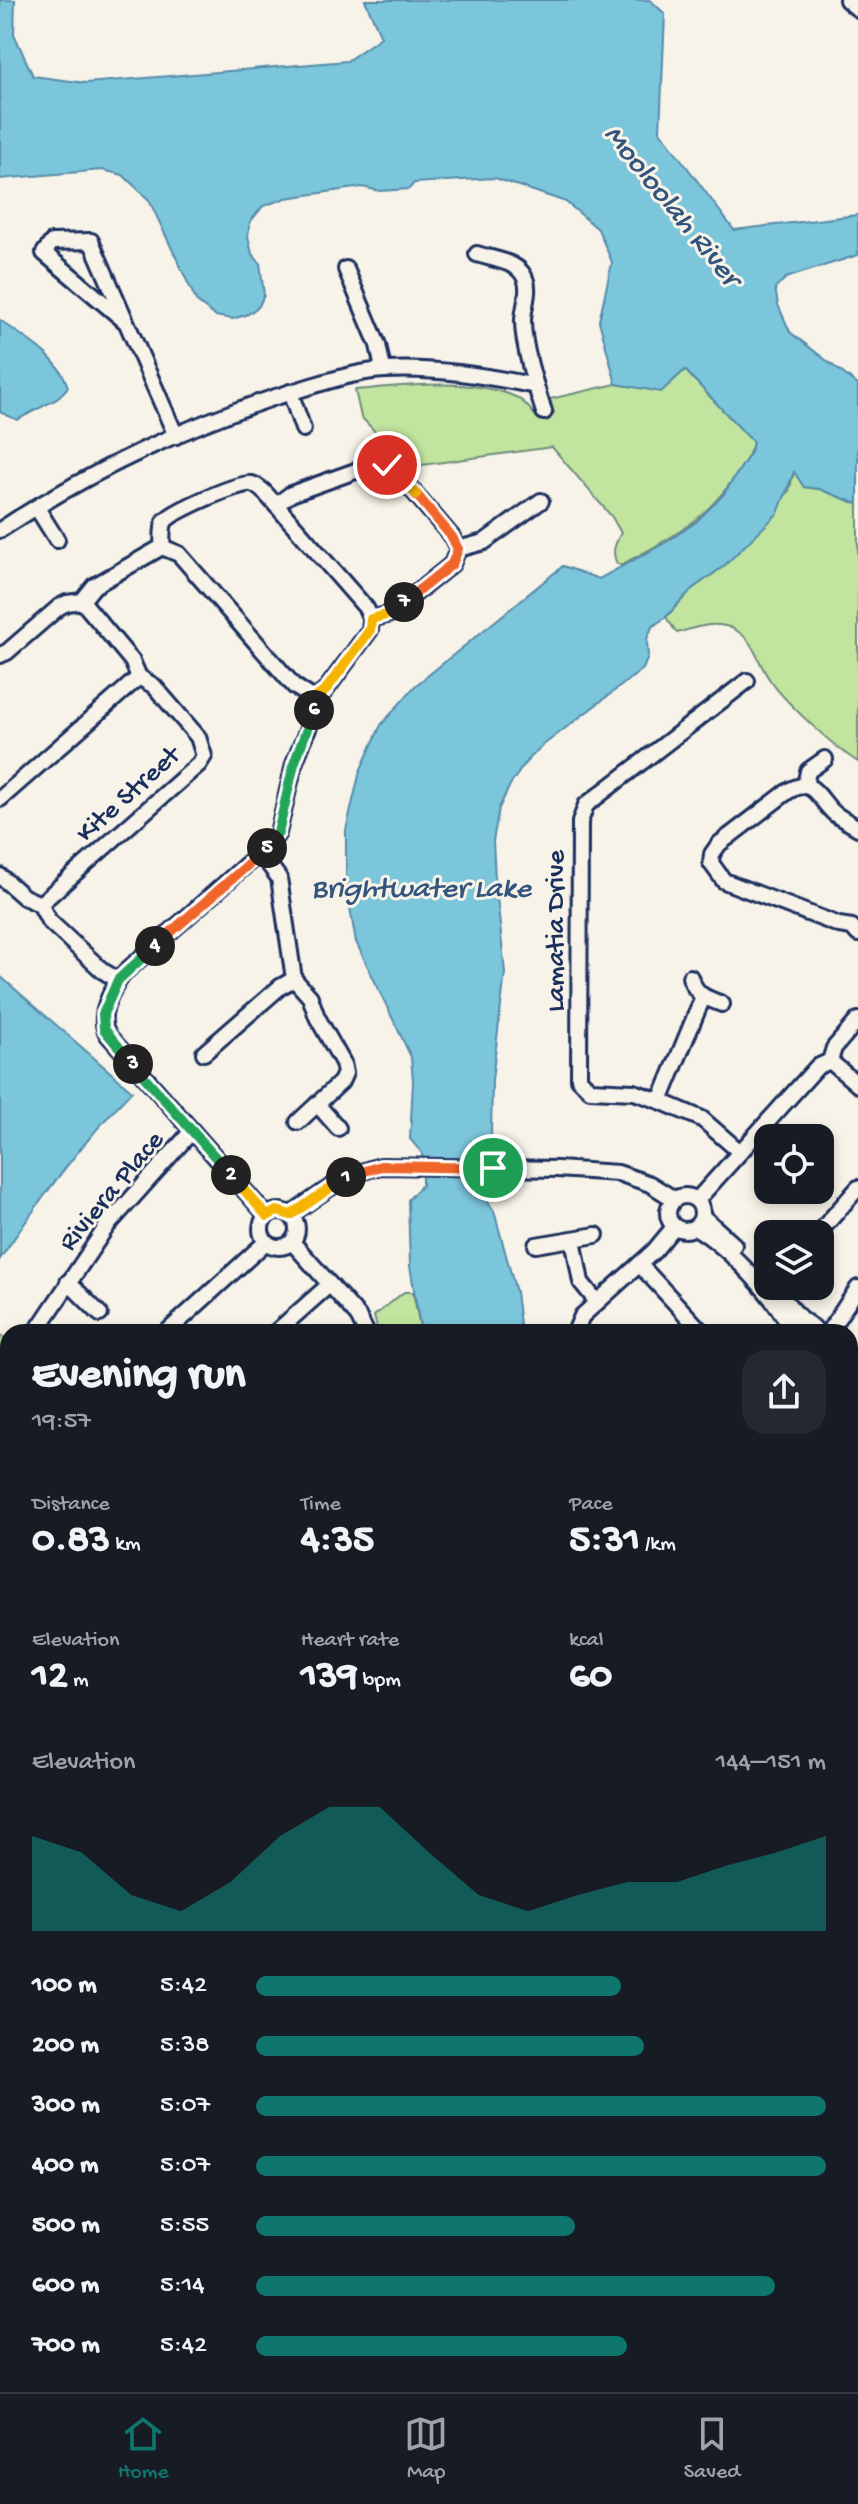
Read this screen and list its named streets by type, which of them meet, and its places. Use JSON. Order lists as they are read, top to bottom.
{
  "streets": {
    "street": ["Kite Street", "Lamatia Drive", "Riviera Place"]
  },
  "water": ["Mooloolah River", "Brightwater Lake"],
  "page": {
    "pins": [
      "7",
      "6",
      "5",
      "4",
      "3",
      "2",
      "1"
    ],
    "heading": ["Evening run", "19:57"],
    "stats": [
      ["Distance", "0.83 km"],
      ["Time", "4:35"],
      ["Pace", "5:31 /km"],
      ["Elevation", "12 m"],
      ["Heart rate", "139 bpm"],
      ["kcal", "60"]
    ],
    "chart": ["Elevation", "144–151 m"],
    "list": [
      {
        "name": "100 m",
        "note": "5:42"
      },
      {
        "name": "200 m",
        "note": "5:38"
      },
      {
        "name": "300 m",
        "note": "5:07"
      },
      {
        "name": "400 m",
        "note": "5:07"
      },
      {
        "name": "500 m",
        "note": "5:55"
      },
      {
        "name": "600 m",
        "note": "5:14"
      },
      {
        "name": "700 m",
        "note": "5:42"
      }
    ],
    "tabs": ["Home", "Map", "Saved"]
  }
}
